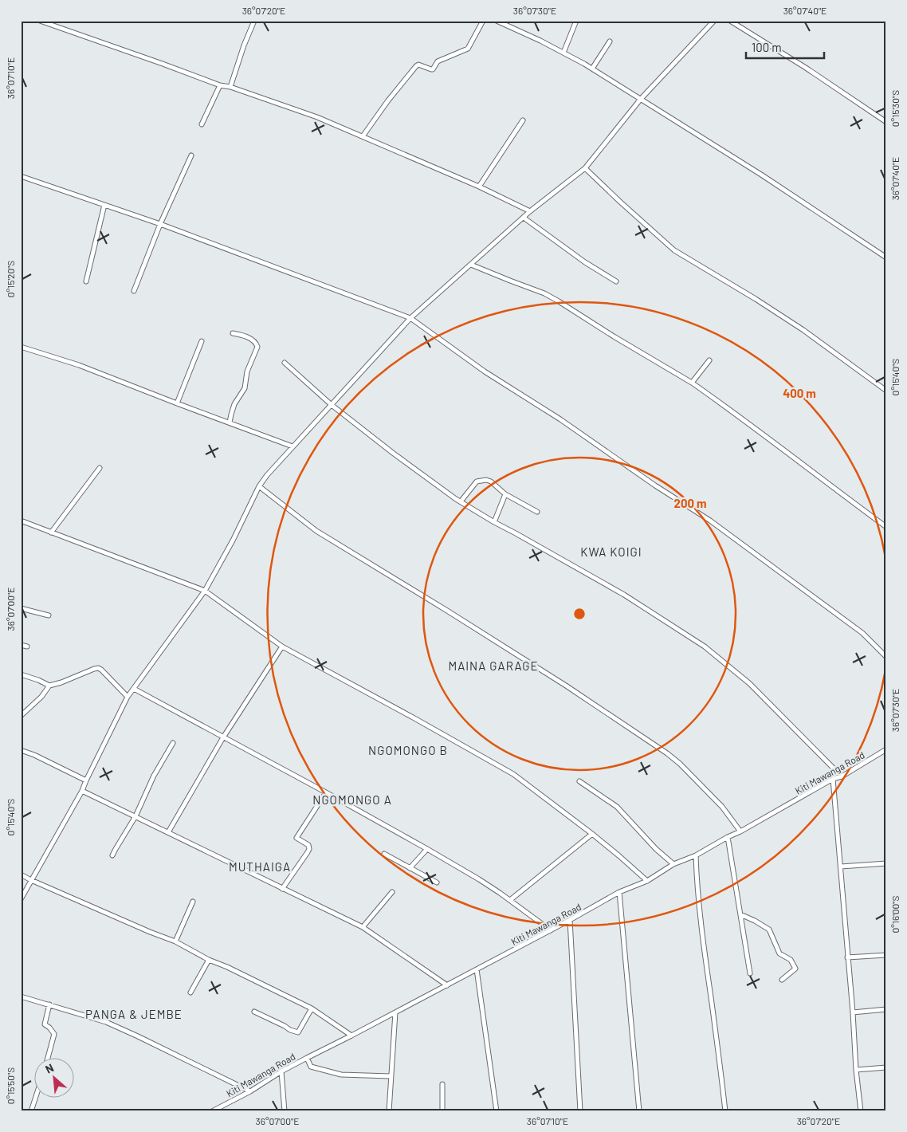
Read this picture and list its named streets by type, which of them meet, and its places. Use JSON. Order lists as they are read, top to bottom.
{
  "streets": {
    "street": ["Kiti Mawanga Road"]
  },
  "districts": [
    "KWA KOIGI",
    "MAINA GARAGE",
    "NGOMONGO B",
    "NGOMONGO A",
    "MUTHAIGA",
    "PANGA & JEMBE"
  ],
  "scale_bar": "100 m",
  "north": "top left",
  "coordinates": [
    "36°07'20\"E",
    "36°07'30\"E",
    "36°07'40\"E",
    "36°07'10\"E",
    "0°15'30\"S",
    "0°15'20\"S",
    "0°15'40\"S",
    "36°07'00\"E",
    "0°16'00\"S",
    "0°15'50\"S"
  ],
  "rings": ["400 m", "200 m"]
}
